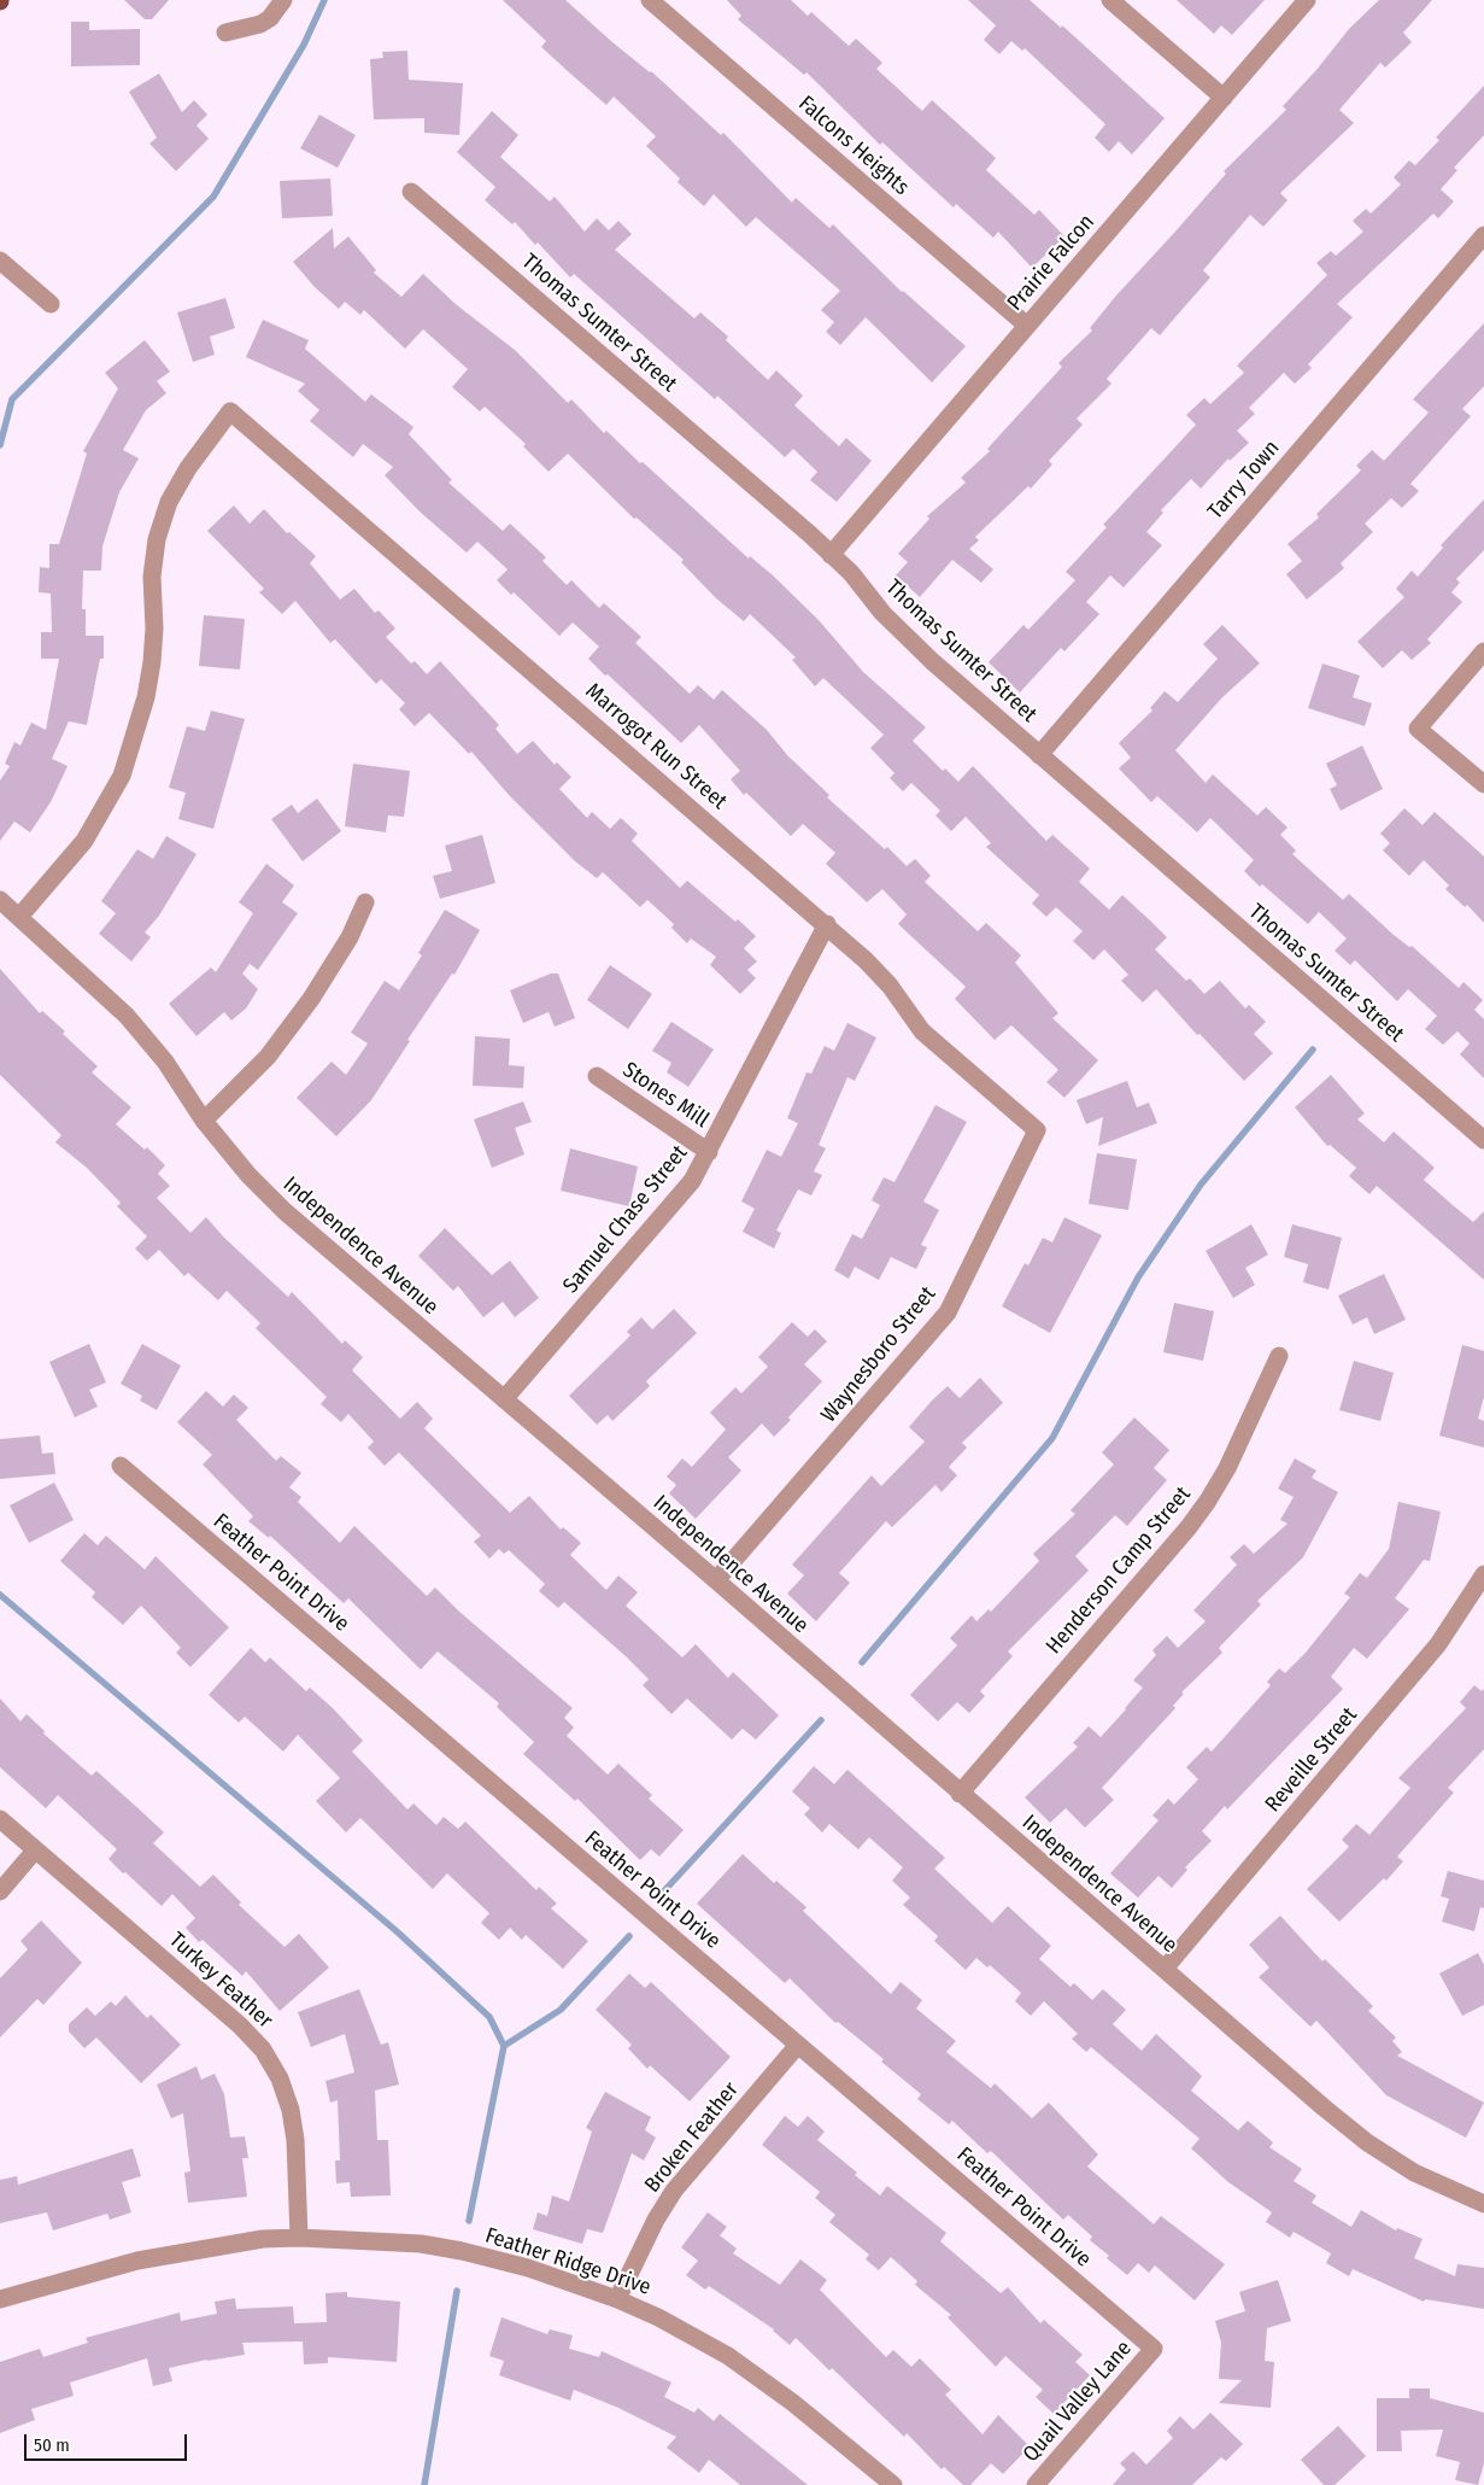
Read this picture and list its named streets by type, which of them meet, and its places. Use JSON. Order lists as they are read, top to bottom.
{
  "streets": {
    "street": [
      "Falcons Heights",
      "Prairie Falcon",
      "Thomas Sumter Street",
      "Tarry Town",
      "Marrogot Run Street",
      "Stones Mill",
      "Samuel Chase Street",
      "Independence Avenue",
      "Waynesboro Street",
      "Henderson Camp Street",
      "Feather Point Drive",
      "Reveille Street",
      "Turkey Feather",
      "Broken Feather",
      "Feather Ridge Drive",
      "Quail Valley Lane"
    ]
  },
  "crossings": [
    ["Falcons Heights", "Prairie Falcon"],
    ["Prairie Falcon", "Thomas Sumter Street"],
    ["Thomas Sumter Street", "Tarry Town"],
    ["Marrogot Run Street", "Samuel Chase Street"],
    ["Marrogot Run Street", "Independence Avenue"],
    ["Marrogot Run Street", "Waynesboro Street"],
    ["Stones Mill", "Samuel Chase Street"],
    ["Samuel Chase Street", "Independence Avenue"],
    ["Independence Avenue", "Waynesboro Street"],
    ["Independence Avenue", "Henderson Camp Street"],
    ["Independence Avenue", "Reveille Street"],
    ["Feather Point Drive", "Broken Feather"],
    ["Feather Point Drive", "Quail Valley Lane"],
    ["Turkey Feather", "Feather Ridge Drive"],
    ["Broken Feather", "Feather Ridge Drive"]
  ],
  "scale_bar": "50 m"
}
